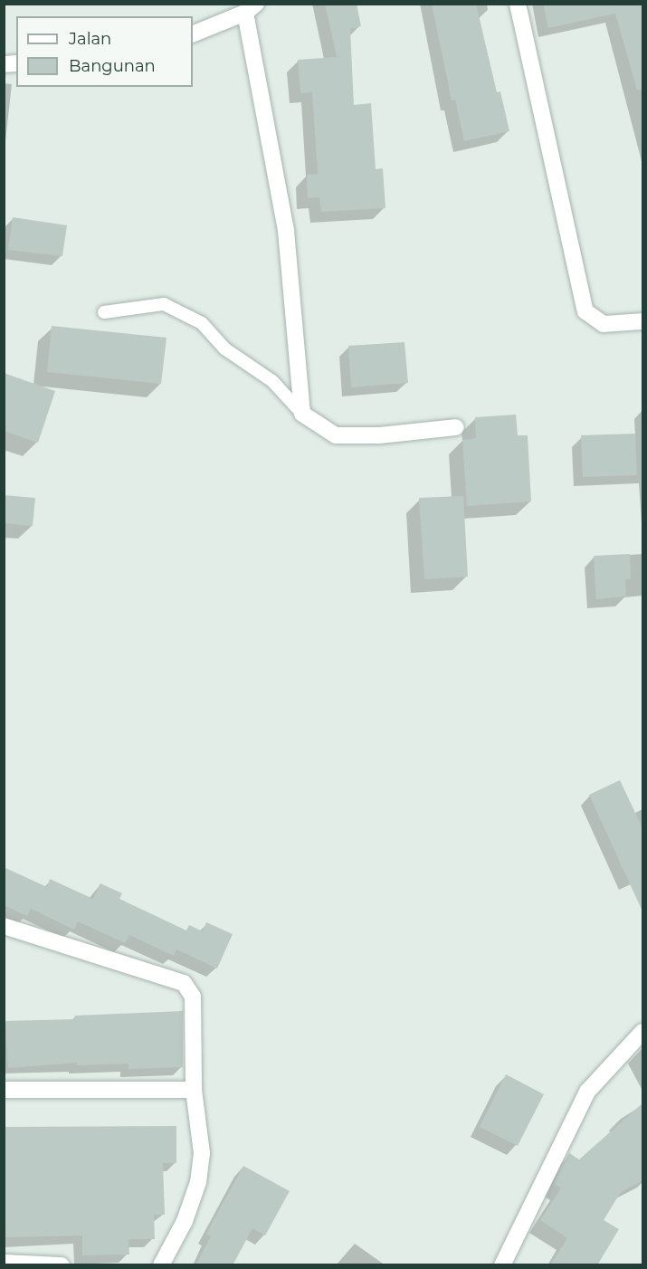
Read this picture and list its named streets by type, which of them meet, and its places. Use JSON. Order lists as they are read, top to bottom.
{
  "legend": ["Jalan", "Bangunan"]
}
